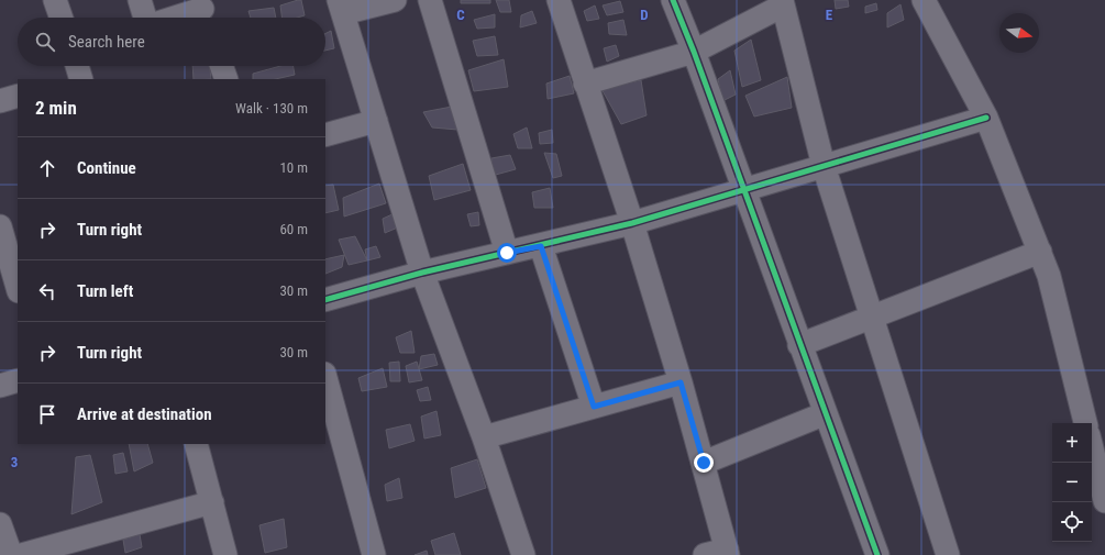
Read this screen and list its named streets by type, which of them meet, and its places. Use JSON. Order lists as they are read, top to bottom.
{
  "north": "right",
  "page": {
    "search": "Search here",
    "heading": ["2 min", "Walk · 130 m"],
    "list": [
      ["Continue", "10 m"],
      ["Turn right", "60 m"],
      ["Turn left", "30 m"],
      ["Turn right", "30 m"],
      "Arrive at destination"
    ],
    "map_buttons": ["+", "−"]
  },
  "grid": {
    "columns": ["C", "D", "E"],
    "rows": ["3"]
  }
}
